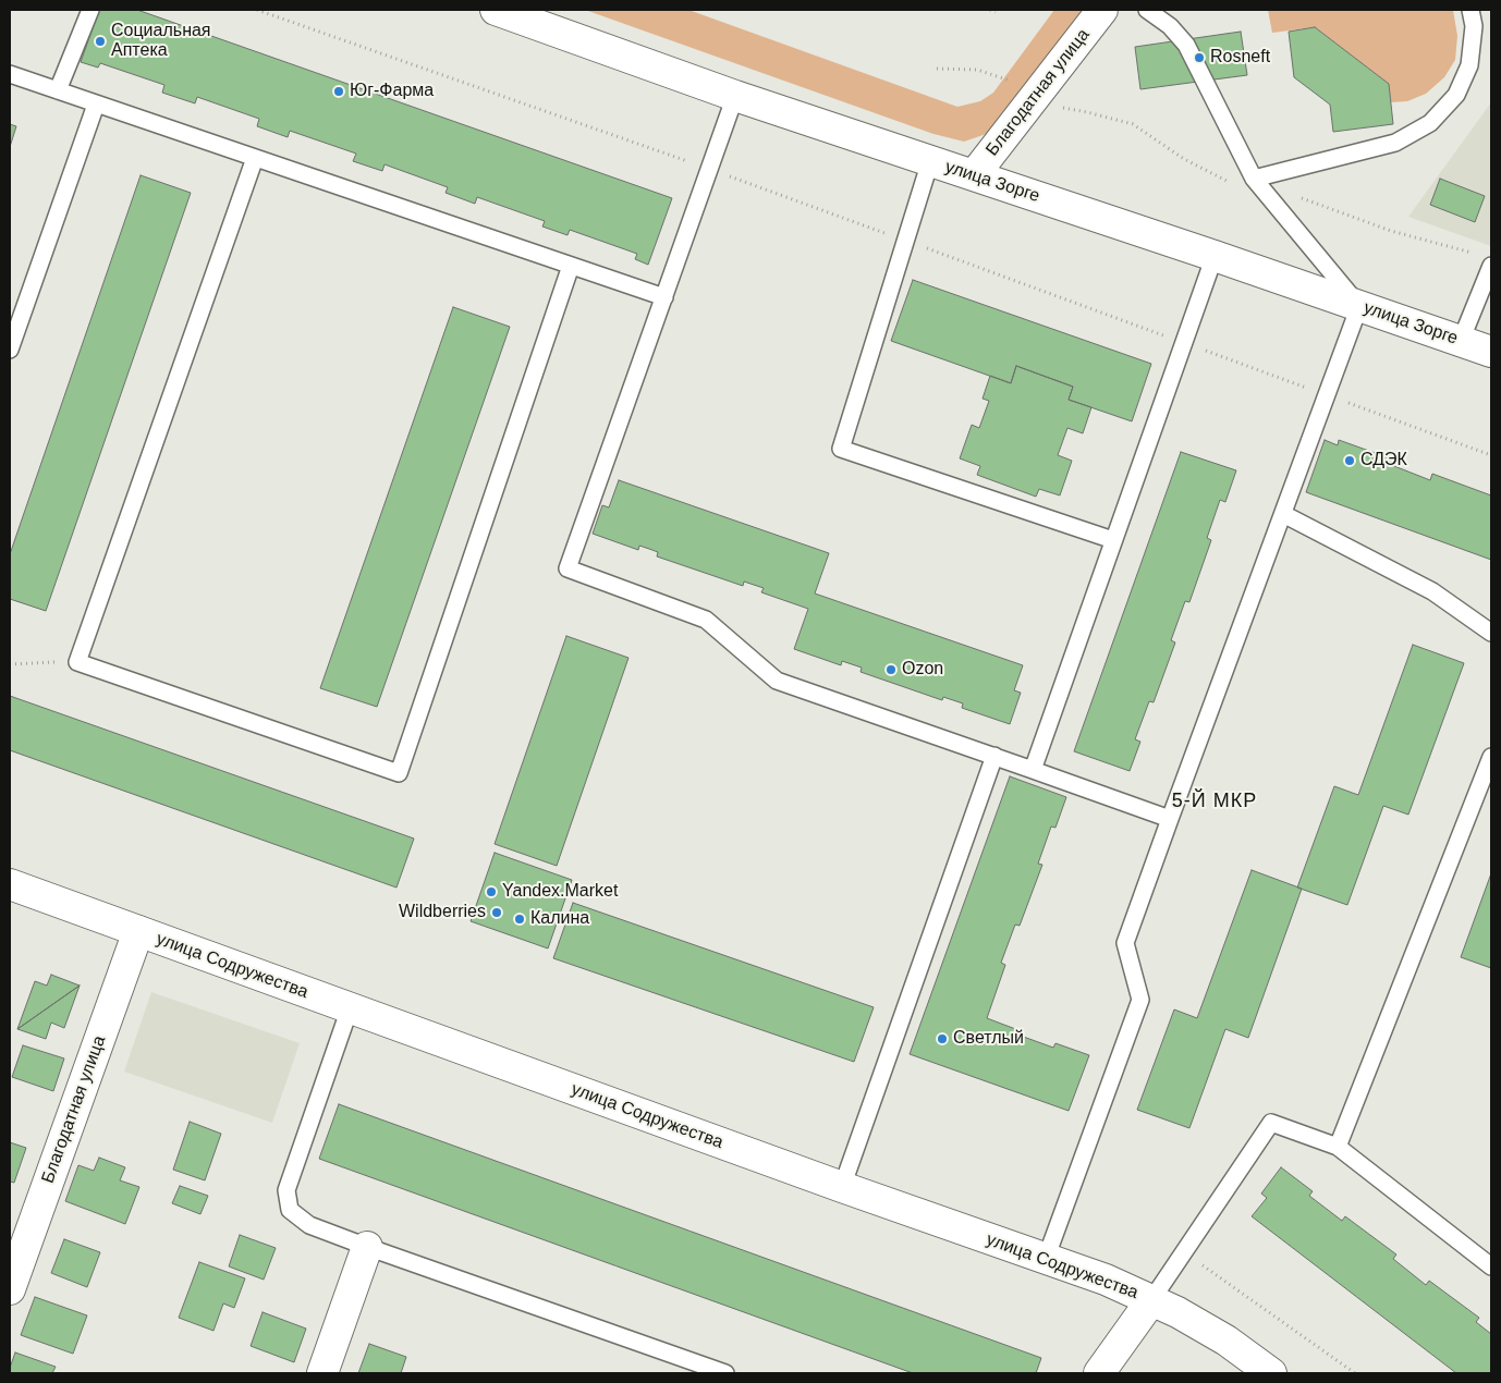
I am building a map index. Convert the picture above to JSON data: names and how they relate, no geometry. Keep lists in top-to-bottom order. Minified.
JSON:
{"streets":{"street":["Благодатная улица","улица Зорге","улица Содружества"]},"crossings":[["Благодатная улица","улица Зорге"],["Благодатная улица","улица Содружества"]],"districts":["5-Й МКР"],"places":["Социальная Аптека","Rosneft","Юг-Фарма","СДЭК","Ozon","Yandex.Market","Wildberries","Калина","Светлый"]}
